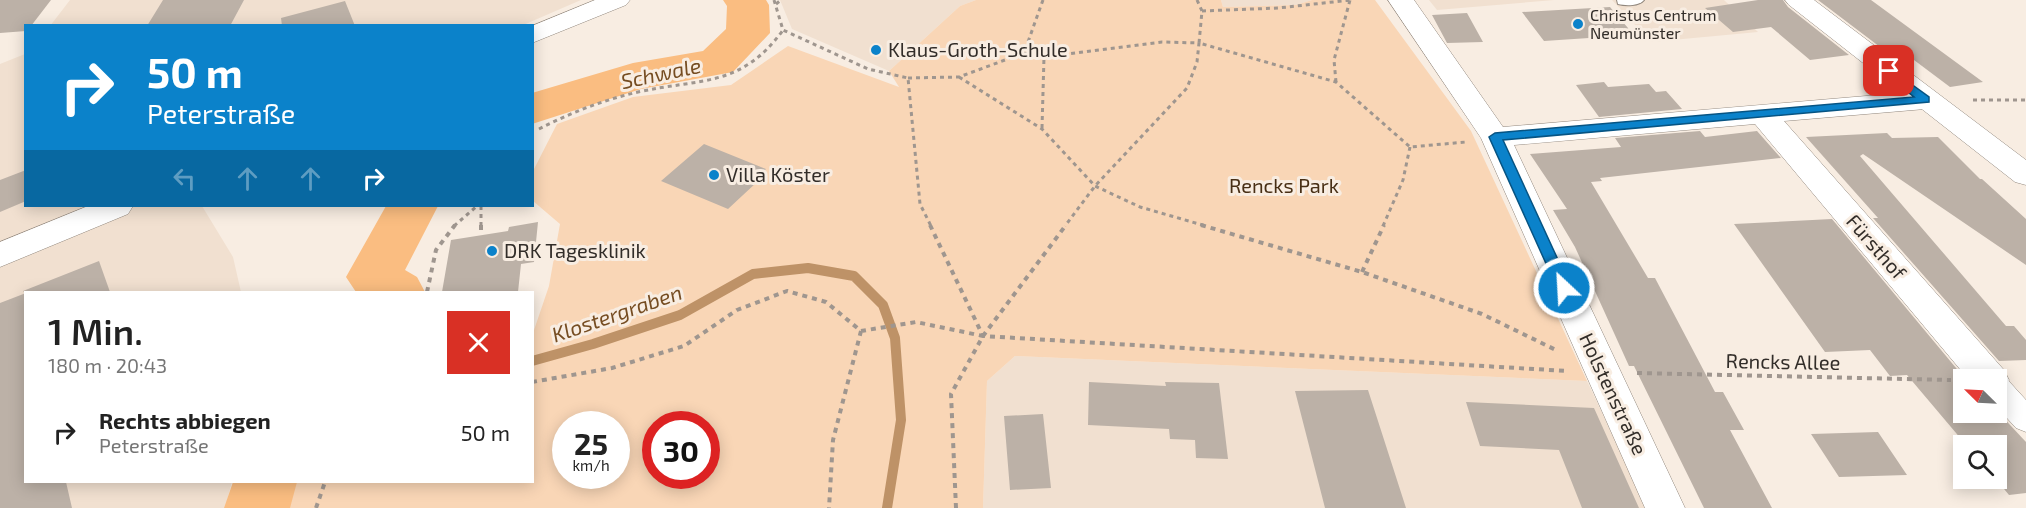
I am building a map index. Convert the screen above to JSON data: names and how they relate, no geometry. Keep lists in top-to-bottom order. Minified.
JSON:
{"streets":{"street":["Fürsthof","Holstenstraße"],"path":["Rencks Allee"]},"crossings":[["Rencks Allee","Holstenstraße"]],"water":["Schwale","Klostergraben"],"parks":["Rencks Park"],"places":["Christus Centrum Neumünster","Klaus-Groth-Schule","Villa Köster","DRK Tagesklinik"],"north":"top left","page":{"turn":["50 m","Peterstraße"],"heading":["1 Min.","180 m · 20:43"],"list":[{"name":"Rechts abbiegen","note":"Peterstraße","value":"50 m"}],"speed":"25 km/h","limit":"30"}}
